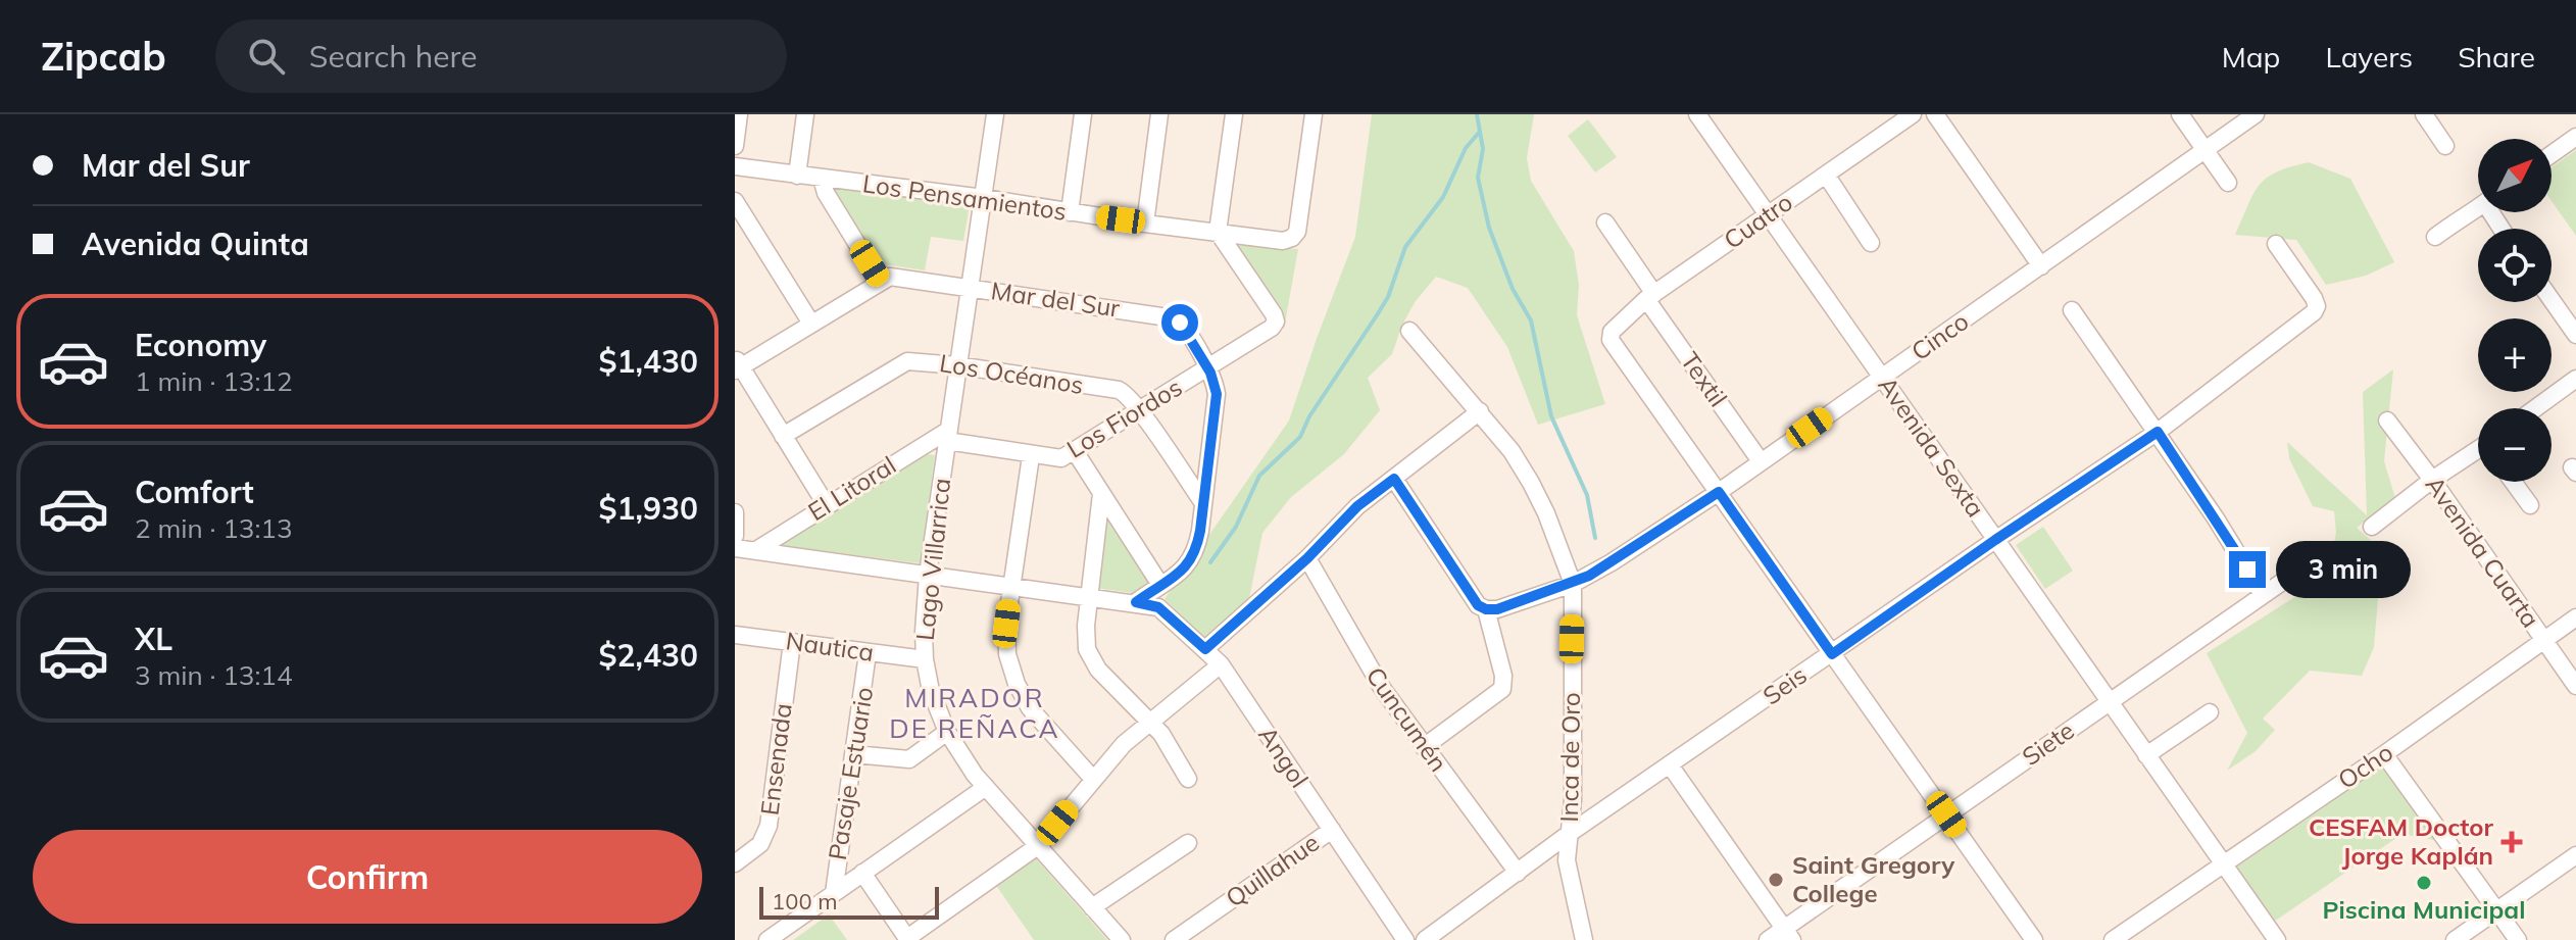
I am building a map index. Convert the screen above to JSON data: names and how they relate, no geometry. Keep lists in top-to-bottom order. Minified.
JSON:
{"streets":{"street":["Los Pensamientos","Cuatro","Mar del Sur","Cinco","Los Océanos","Textil","Los Fiordos","Avenida Sexta","El Litoral","Avenida Cuarta","Lago Villarrica","Nautica","Seis","Cuncumén","Siete","Angol","Inca de Oro","Ensenada","Ocho","Pasaje Estuario","Quillahue"]},"crossings":[["Los Pensamientos","Los Fiordos"],["Los Pensamientos","Lago Villarrica"],["Cuatro","Cinco"],["Cuatro","Textil"],["Cuatro","Avenida Sexta"],["Mar del Sur","Los Océanos"],["Mar del Sur","Los Fiordos"],["Mar del Sur","Lago Villarrica"],["Mar del Sur","Angol"],["Cinco","Textil"],["Cinco","Avenida Sexta"],["Cinco","Inca de Oro"],["Los Océanos","Los Fiordos"],["Los Océanos","Lago Villarrica"],["Los Fiordos","El Litoral"],["Los Fiordos","Lago Villarrica"],["Avenida Sexta","Seis"],["Avenida Sexta","Siete"],["Avenida Sexta","Ocho"],["El Litoral","Lago Villarrica"],["El Litoral","Angol"],["Avenida Cuarta","Ocho"],["Lago Villarrica","Nautica"],["Lago Villarrica","Angol"],["Nautica","Ensenada"],["Nautica","Pasaje Estuario"],["Seis","Cuncumén"],["Seis","Inca de Oro"],["Angol","Quillahue"]],"districts":["MIRADOR DE REÑACA"],"places":{"health":["CESFAM Doctor Jorge Kaplán"],"other":["Saint Gregory College","Piscina Municipal"]},"scale_bar":"100 m","north":"top right","page":{"header":"Zipcab","search":"Search here","nav":["Map","Layers","Share"],"banner":["Mar del Sur","Avenida Quinta"],"map_buttons":["+","−"],"list":[{"name":"Economy","note":"1 min · 13:12","value":"$1,430"},{"name":"Comfort","note":"2 min · 13:13","value":"$1,930"},{"name":"XL","note":"3 min · 13:14","value":"$2,430"}],"bubble":"3 min","buttons":"Confirm","scale":"100 m"}}
